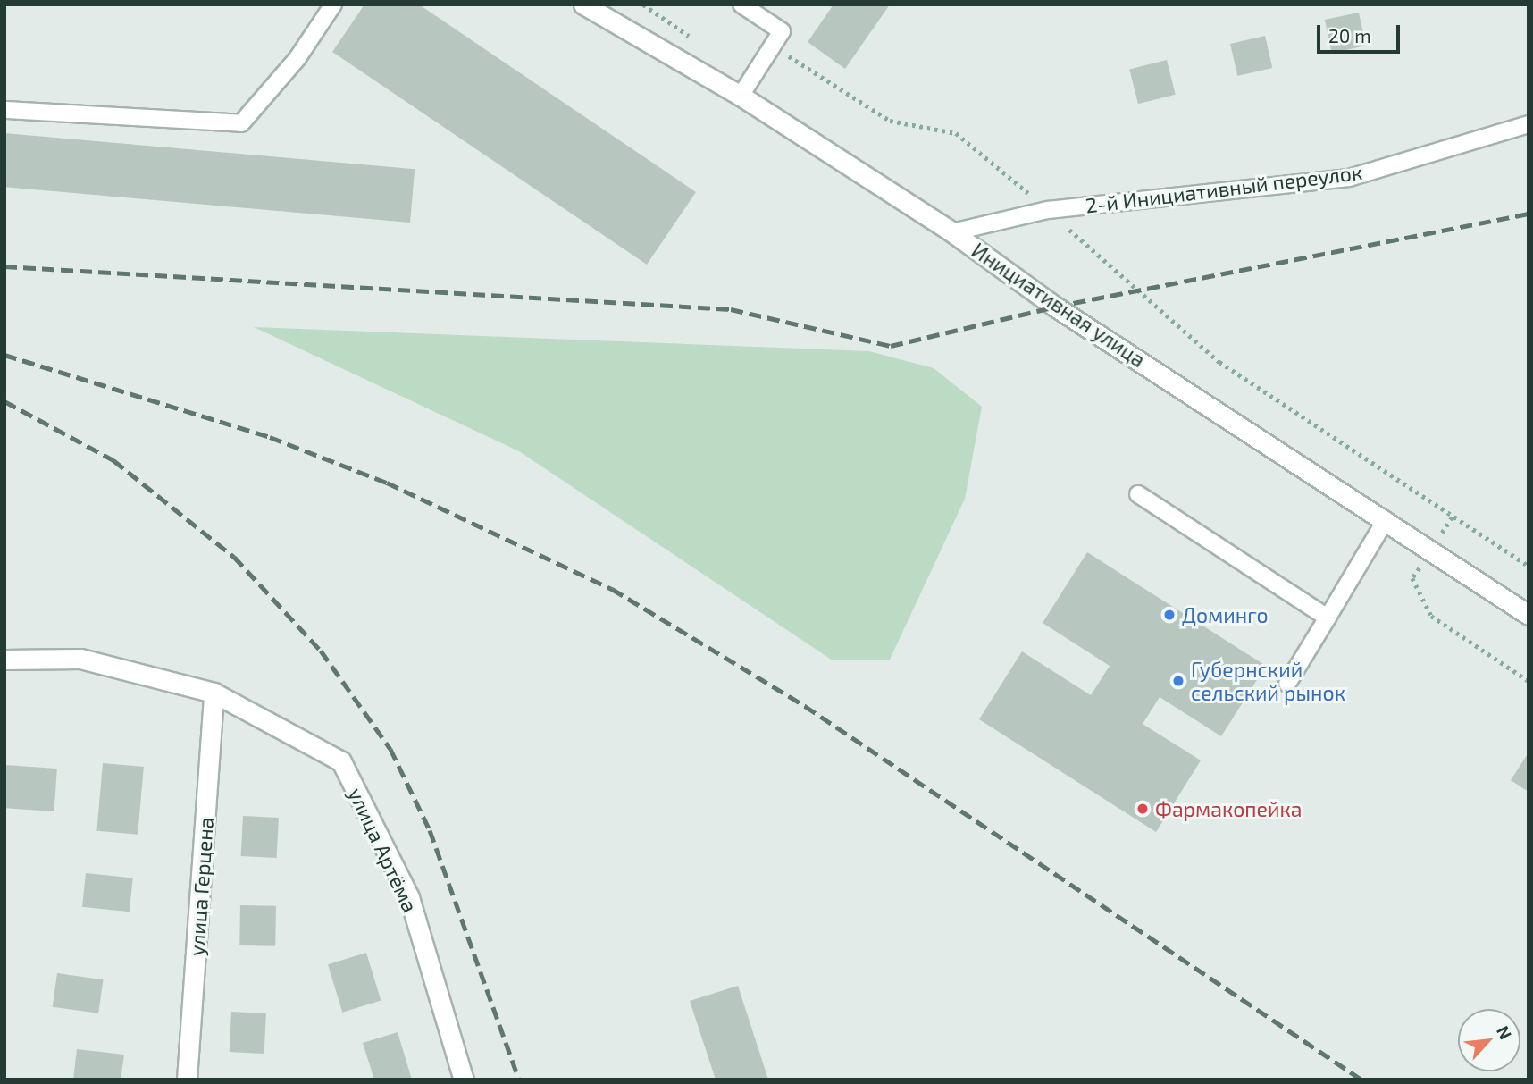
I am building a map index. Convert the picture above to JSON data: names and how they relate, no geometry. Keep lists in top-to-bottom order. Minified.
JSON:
{"streets":{"main road":["Инициативная улица","улица Артёма","улица Герцена"],"lane":["2-й Инициативный переулок"]},"crossings":[["2-й Инициативный переулок","Инициативная улица"],["улица Артёма","улица Герцена"]],"places":["Доминго","Губернский сельский рынок","Фармакопейка"],"scale_bar":"20 m","north":"top right"}
